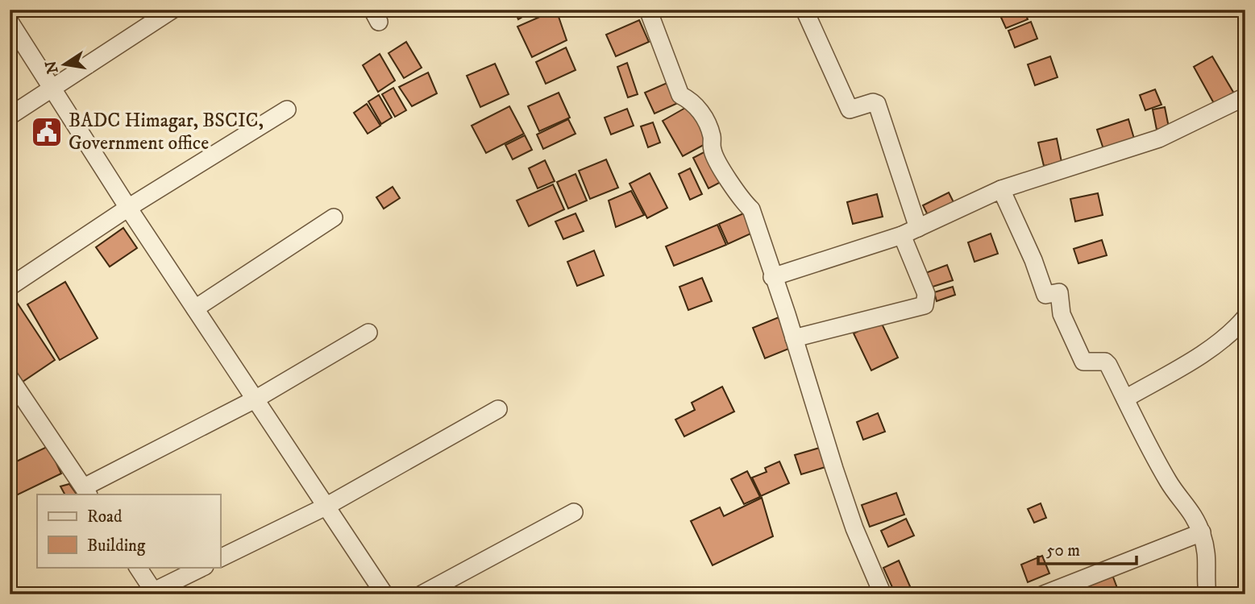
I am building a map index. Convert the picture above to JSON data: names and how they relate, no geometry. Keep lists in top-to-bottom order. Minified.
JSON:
{"places":{"public building":["BADC Himagar, BSCIC, Government office"]},"legend":["Road","Building"],"scale_bar":"50 m","north":"left"}
